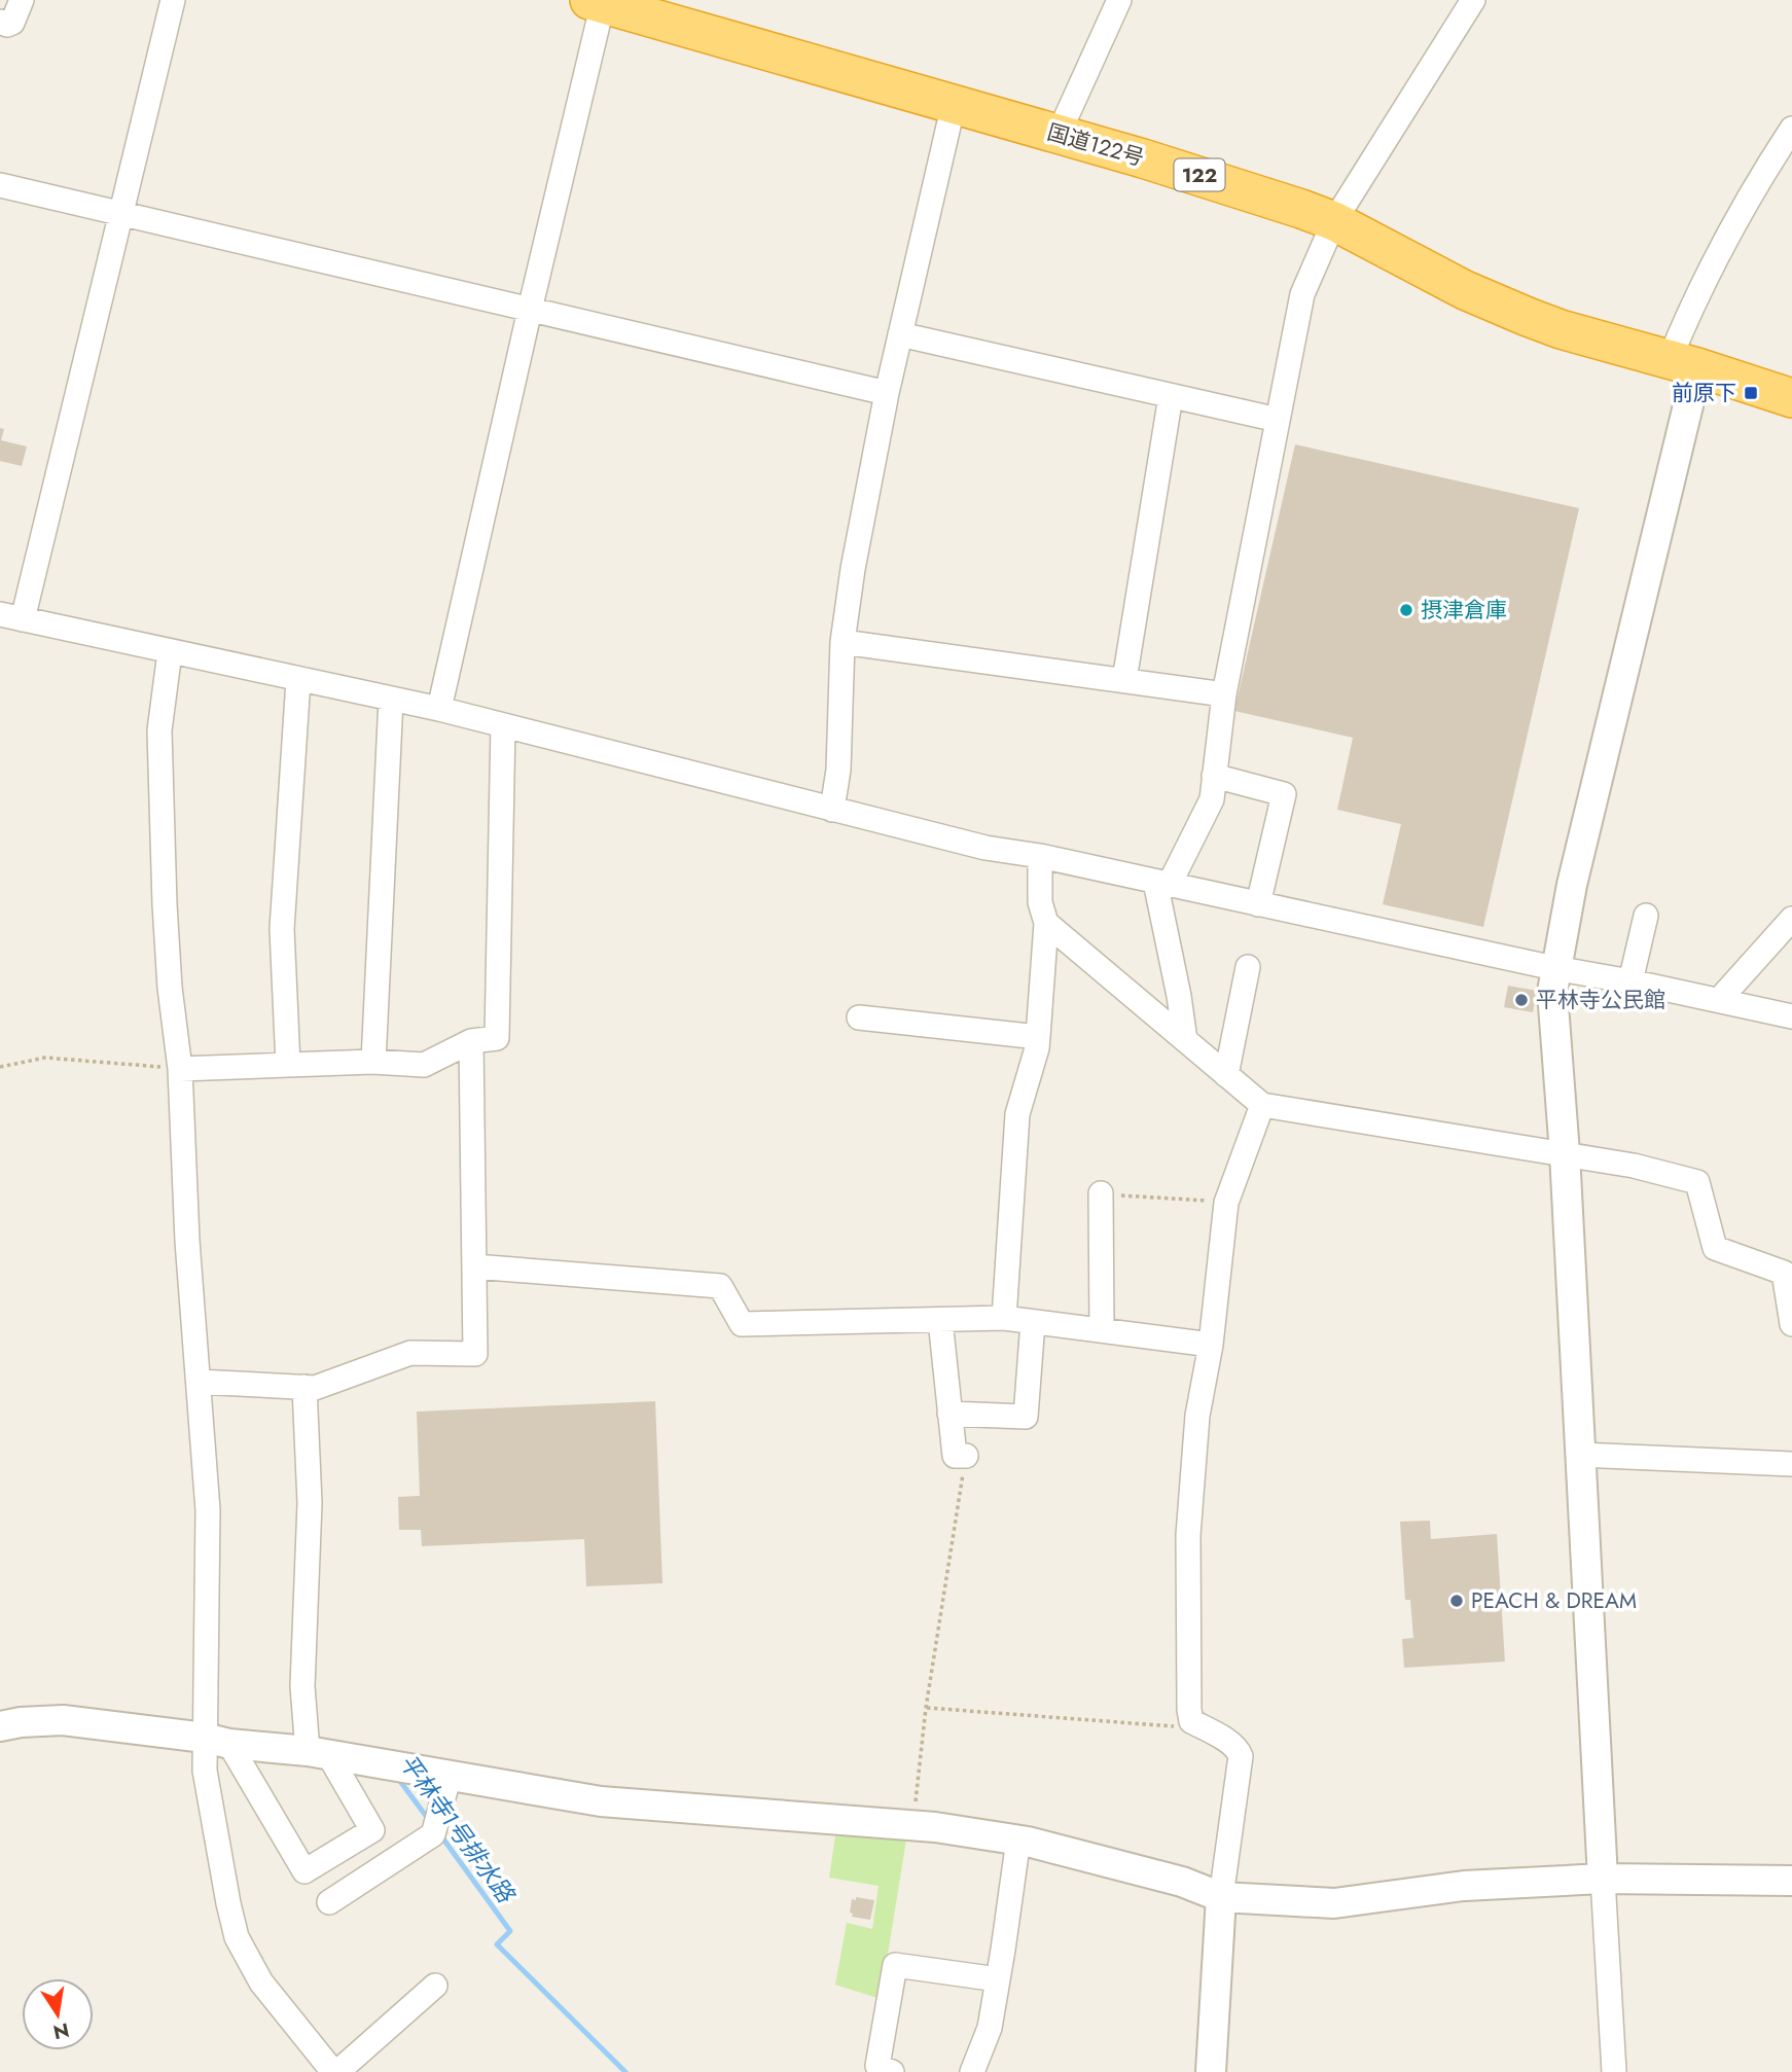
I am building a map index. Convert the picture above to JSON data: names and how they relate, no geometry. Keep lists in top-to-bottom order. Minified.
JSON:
{"streets":{"highway":["国道122号","122"]},"water":["平林寺1号排水路"],"places":{"transit":["前原下"],"other":["摂津倉庫","平林寺公民館","PEACH & DREAM"]},"north":"bottom"}
